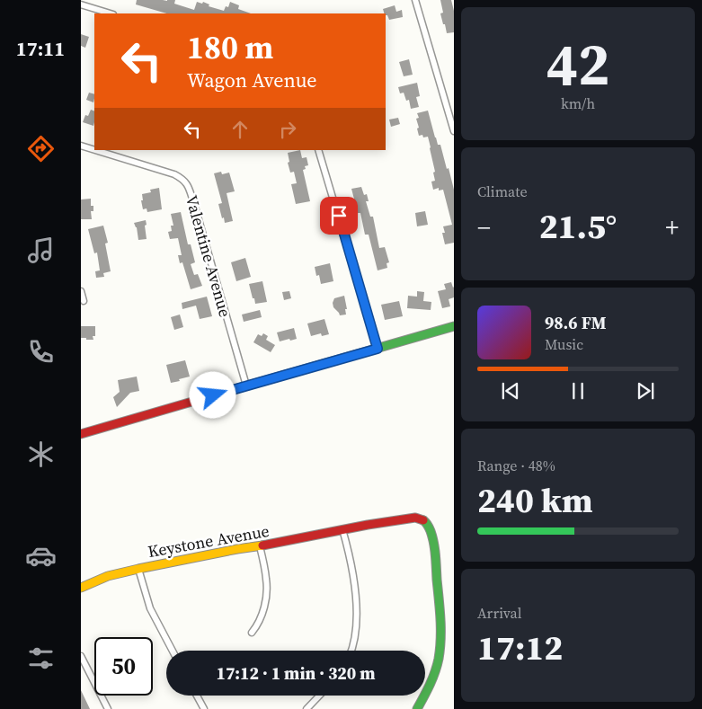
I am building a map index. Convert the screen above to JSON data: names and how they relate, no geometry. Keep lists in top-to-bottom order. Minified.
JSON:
{"streets":{"street":["Valentine Avenue","Keystone Avenue"]},"page":{"tabs":"17:11","tile":[["42","km/h"],"Climate",["Range · 48%","240 km"],["Arrival","17:12"]],"turn":["180 m","Wagon Avenue"],"heat":["−","21.5°","+"],"song":["98.6 FM","Music"],"limit":"50","trip":"17:12 · 1 min · 320 m"}}
